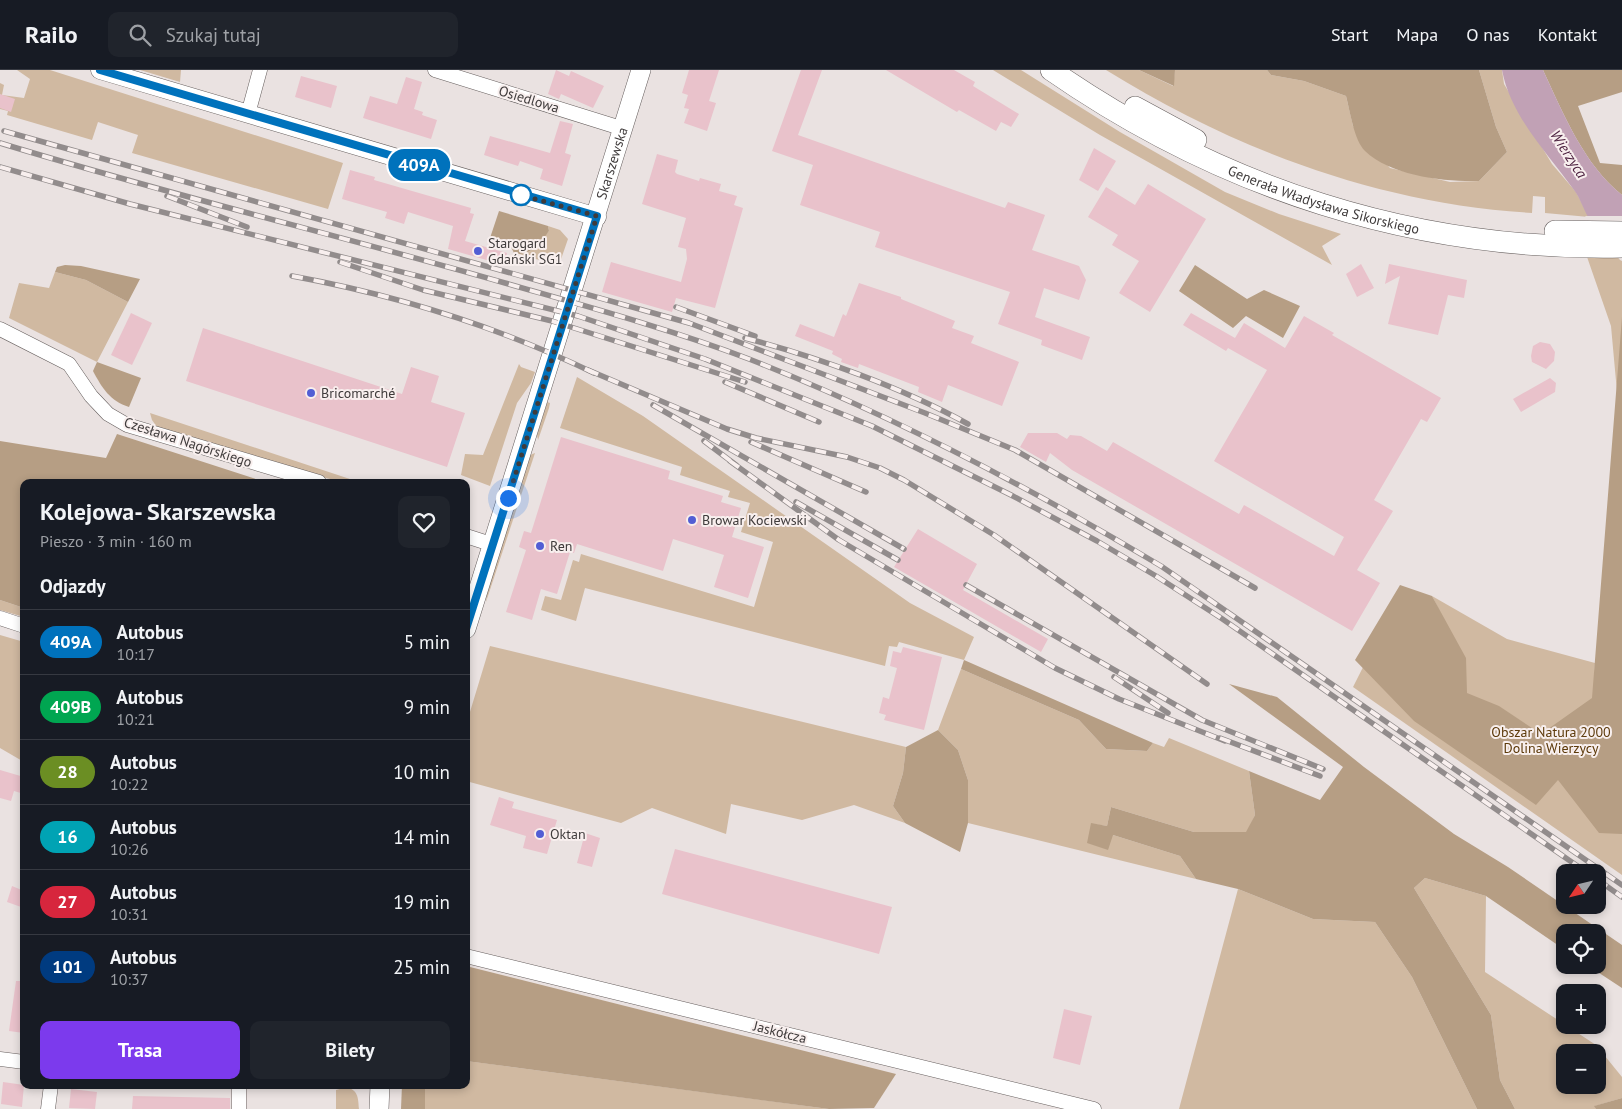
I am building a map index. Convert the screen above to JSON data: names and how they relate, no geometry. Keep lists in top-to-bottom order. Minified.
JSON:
{"streets":{"main road":["Skarszewska","Generała Władysława Sikorskiego"],"street":["Osiedlowa","Czesława Nagórskiego","Jaskółcza"]},"crossings":[["Osiedlowa","Skarszewska"]],"water":["Wierzyca"],"parks":["Obszar Natura 2000 Dolina Wierzycy"],"places":["Starogard Gdański SG1","Bricomarché","Browar Kociewski","Ren","Oktan"],"lines":["bus line 409A"],"north":"bottom left","page":{"header":"Railo","search":"Szukaj tutaj","nav":["Start","Mapa","O nas","Kontakt"],"on_map":"409A","heading":[["Kolejowa- Skarszewska","Pieszo · 3 min · 160 m"],"Odjazdy"],"list":[{"mark":"409A","name":"Autobus","note":"10:17","value":"5 min"},{"mark":"409B","name":"Autobus","note":"10:21","value":"9 min"},{"mark":"28","name":"Autobus","note":"10:22","value":"10 min"},{"mark":"16","name":"Autobus","note":"10:26","value":"14 min"},{"mark":"27","name":"Autobus","note":"10:31","value":"19 min"},{"mark":"101","name":"Autobus","note":"10:37","value":"25 min"}],"map_buttons":["+","−"],"buttons":["Trasa","Bilety"]}}
